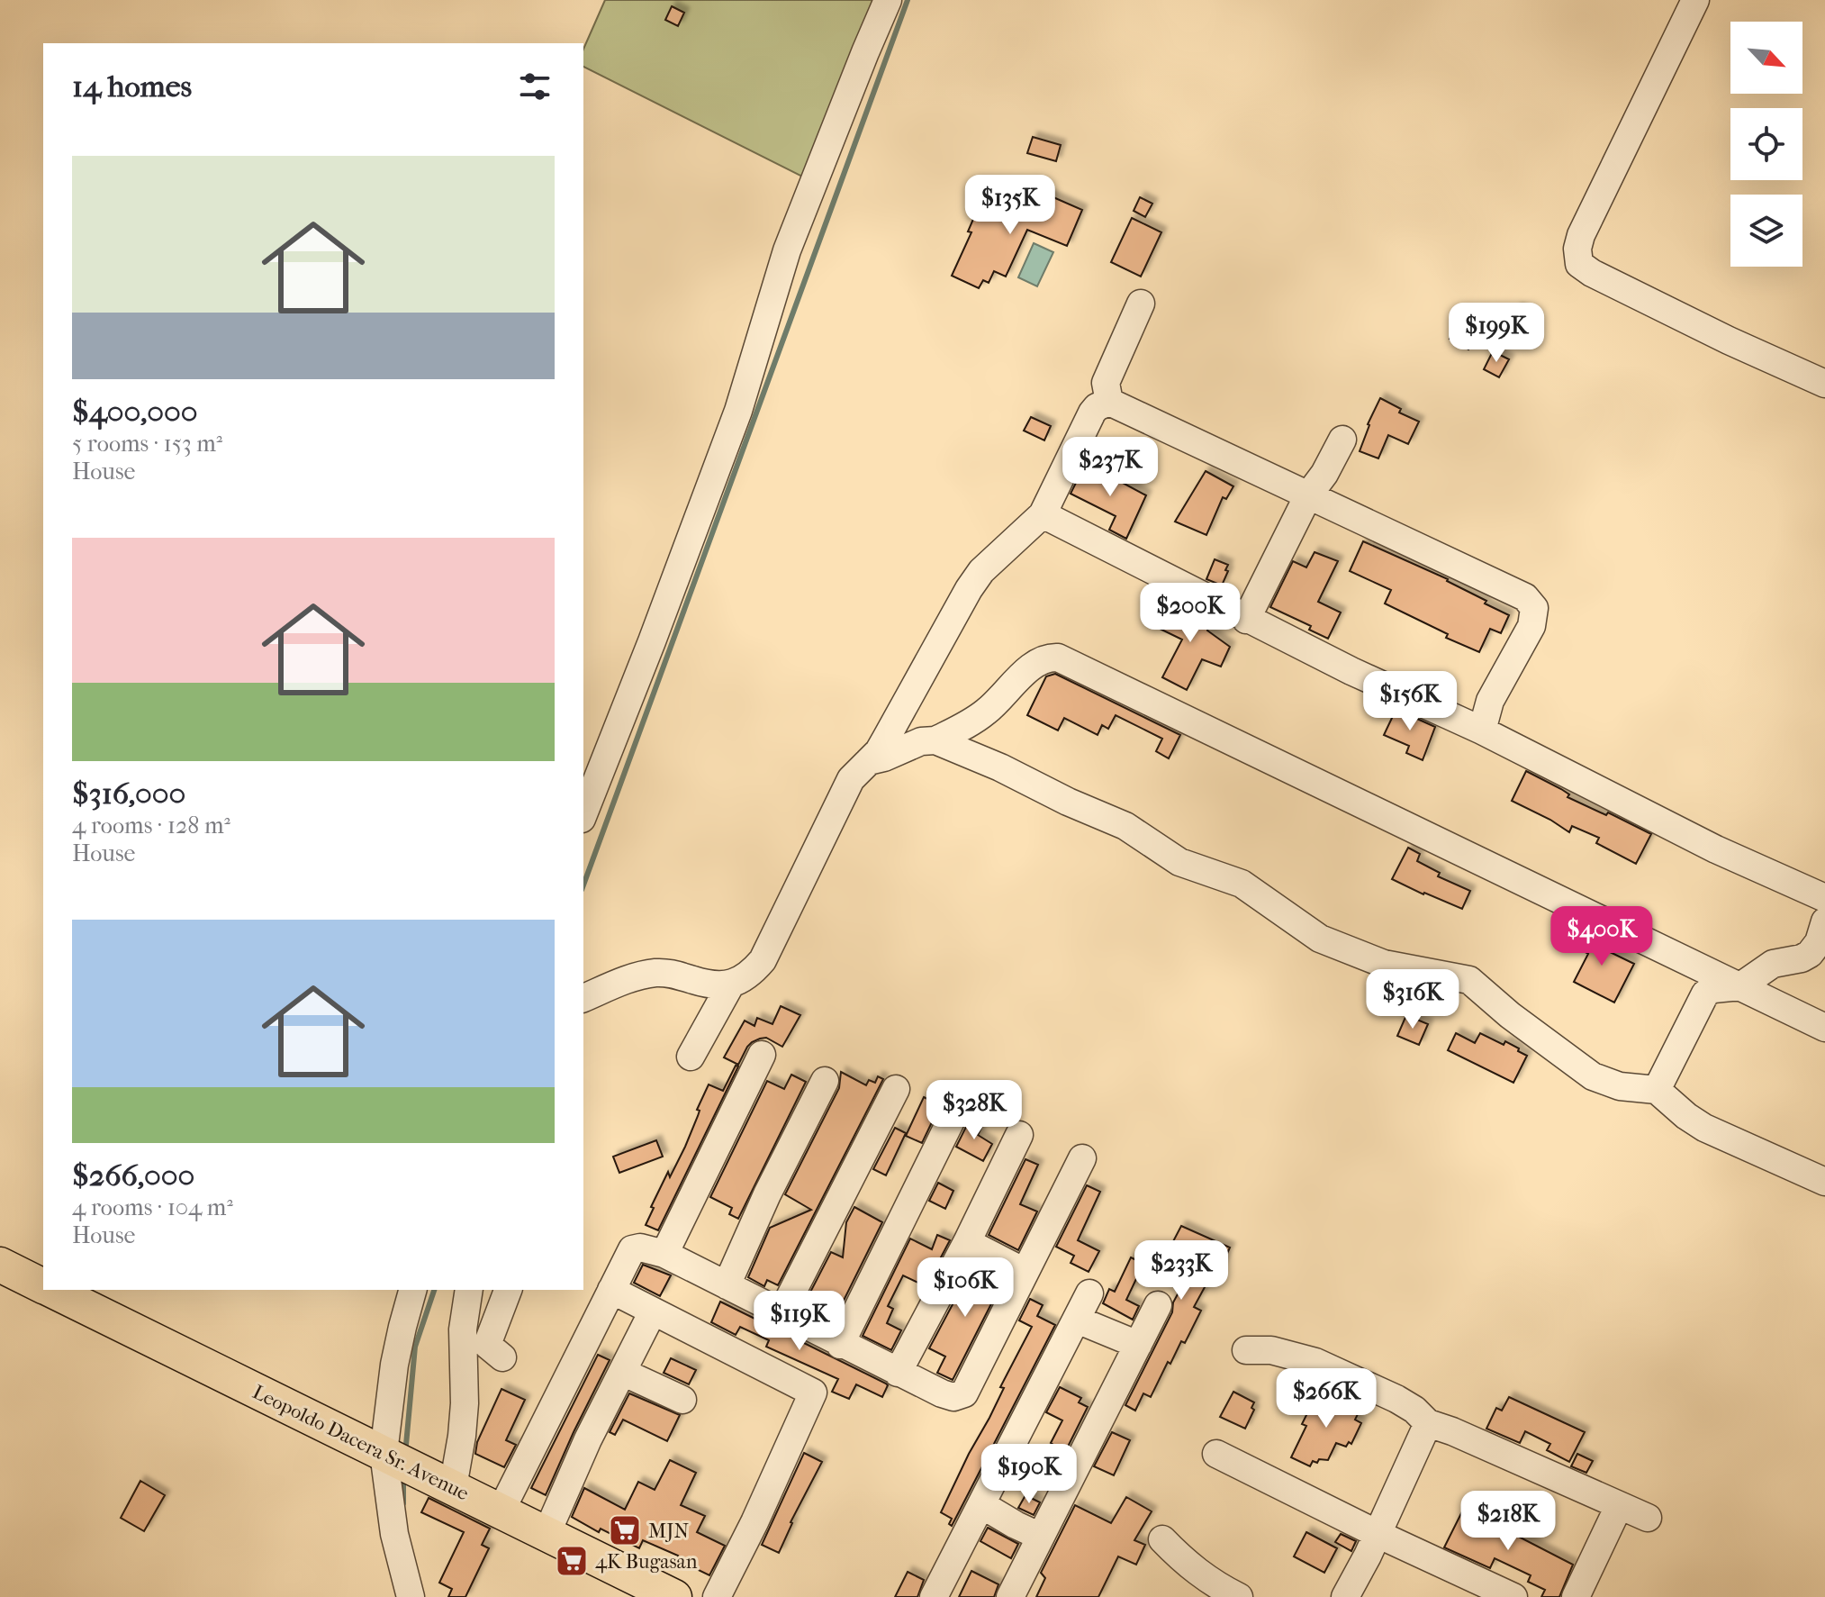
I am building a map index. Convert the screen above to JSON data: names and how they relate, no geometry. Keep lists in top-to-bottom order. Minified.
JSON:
{"streets":{"main road":["Leopoldo Dacera Sr. Avenue"]},"places":{"supermarket":["MJN","4K Bugasan"]},"north":"bottom right","page":{"heading":"14 homes","list":[{"name":"$400,000","note":"5 rooms · 153 m² · House"},{"name":"$316,000","note":"4 rooms · 128 m² · House"},{"name":"$266,000","note":"4 rooms · 104 m² · House"}],"price":["$135K","$199K","$237K","$200K","$156K","$400K","$316K","$328K","$233K","$106K","$119K","$266K","$190K","$218K"]}}
